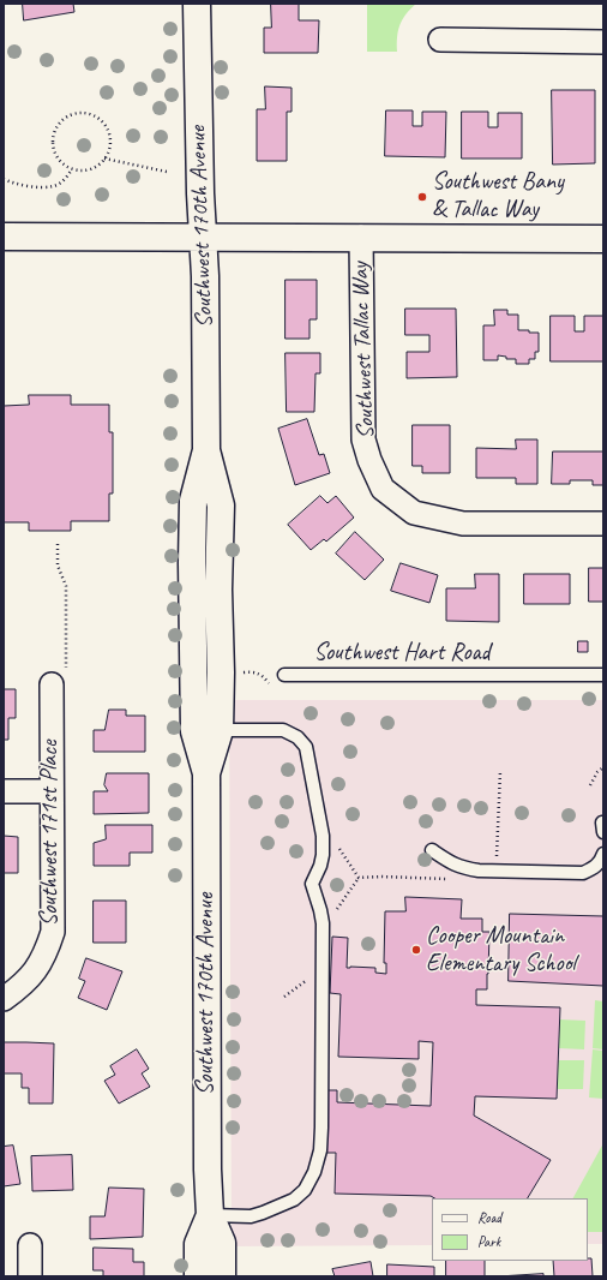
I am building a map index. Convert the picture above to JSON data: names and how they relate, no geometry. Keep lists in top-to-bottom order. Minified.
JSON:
{"streets":{"main road":["Southwest 170th Avenue"],"street":["Southwest Tallac Way","Southwest 171st Place"],"lane":["Southwest Hart Road"]},"crossings":[["Southwest 170th Avenue","Southwest Hart Road"]],"places":["Southwest Bany & Tallac Way","Cooper Mountain Elementary School"],"legend":["Road","Park"]}
